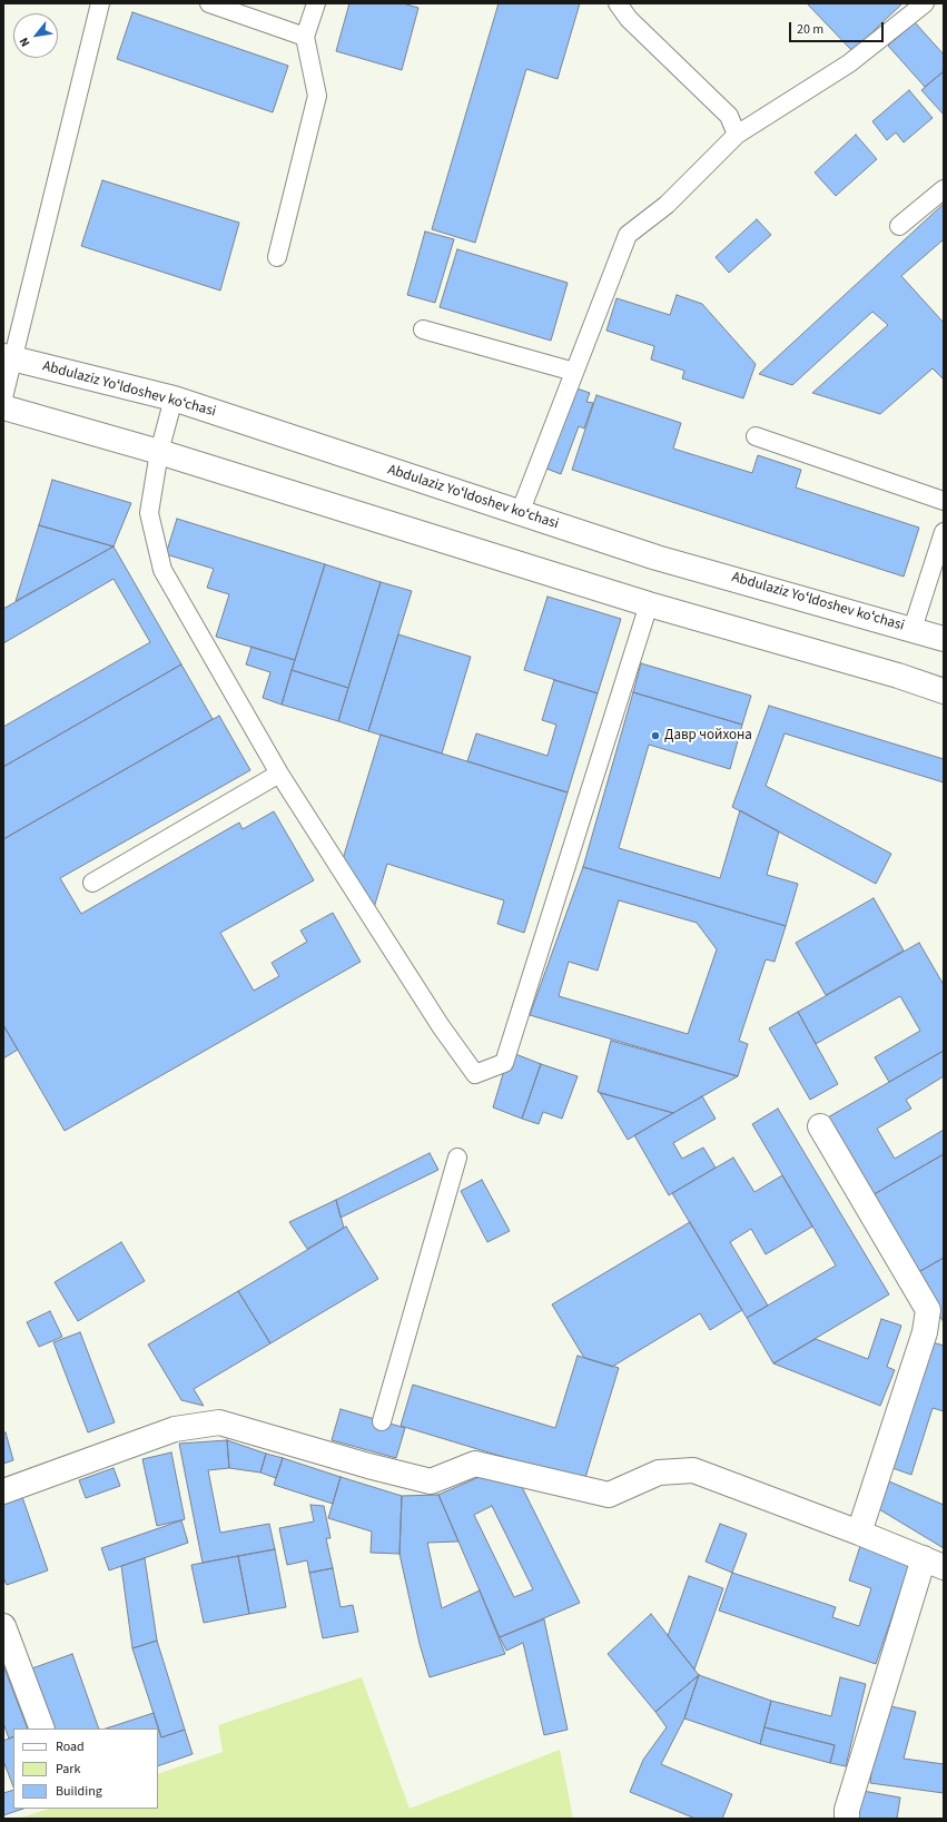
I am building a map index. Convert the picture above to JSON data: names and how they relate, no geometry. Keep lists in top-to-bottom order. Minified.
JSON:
{"streets":{"main road":["Abdulaziz Yoʻldoshev koʻchasi"]},"places":["Давр чойхона"],"legend":["Road","Park","Building"],"scale_bar":"20 m","north":"bottom left"}
